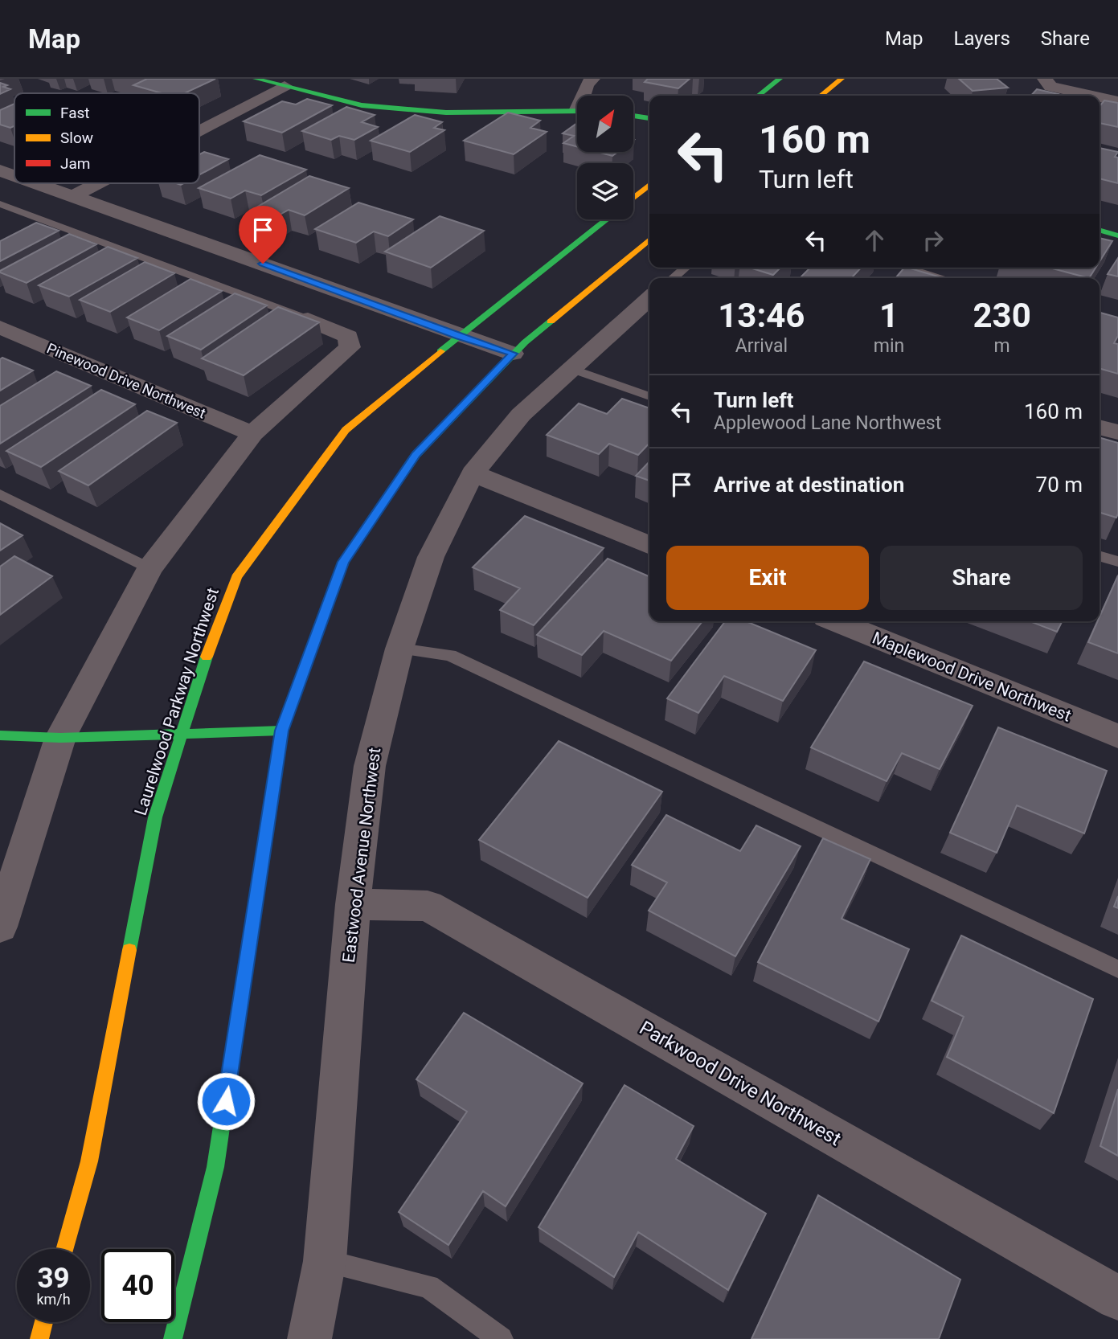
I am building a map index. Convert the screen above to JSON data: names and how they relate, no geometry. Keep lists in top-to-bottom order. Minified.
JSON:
{"streets":{"street":["Pinewood Drive Northwest","Maplewood Drive Northwest","Laurelwood Parkway Northwest","Eastwood Avenue Northwest","Parkwood Drive Northwest"]},"crossings":[["Eastwood Avenue Northwest","Parkwood Drive Northwest"]],"legend":["Fast","Slow","Jam"],"north":"top right","page":{"header":"Map","nav":["Map","Layers","Share"],"turn":["160 m","Turn left"],"eta":["13:46","Arrival","1","min","230","m"],"list":[{"name":"Turn left","note":"Applewood Lane Northwest","value":"160 m"},{"name":"Arrive at destination","value":"70 m"}],"buttons":["Exit","Share"],"speed":"39 km/h","limit":"40"}}
